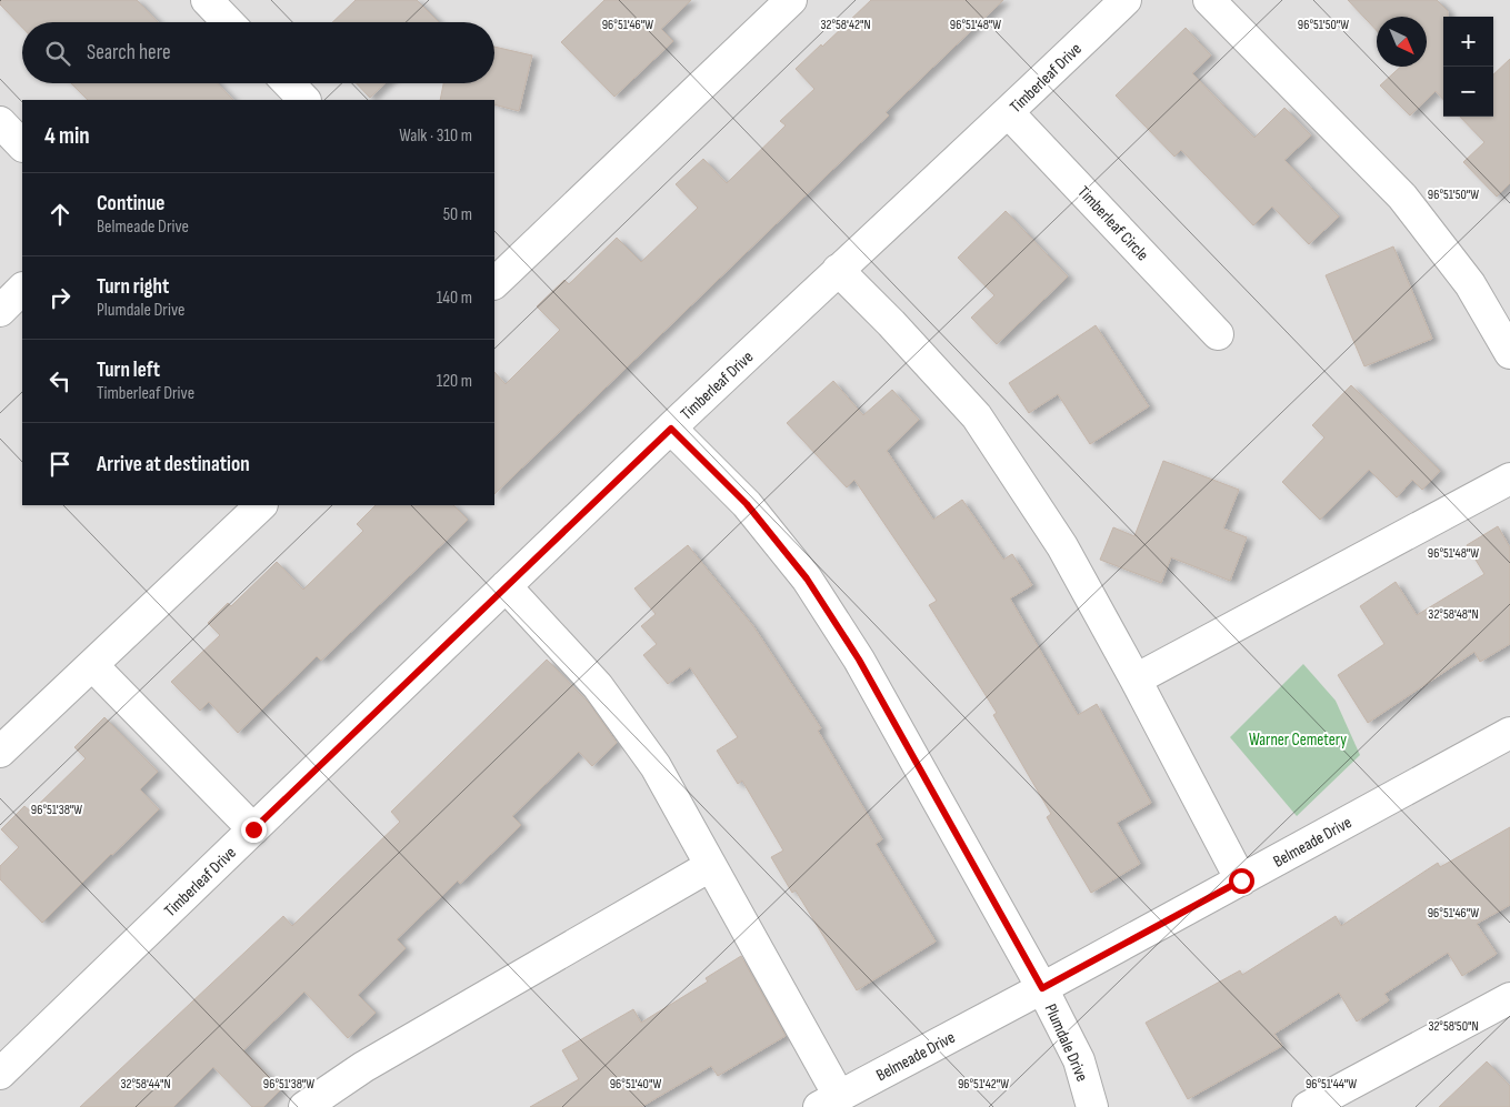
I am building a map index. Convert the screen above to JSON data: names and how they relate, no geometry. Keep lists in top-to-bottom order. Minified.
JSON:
{"streets":{"street":["Timberleaf Drive","Timberleaf Circle","Belmeade Drive","Plumdale Drive"]},"crossings":[["Timberleaf Drive","Timberleaf Circle"],["Timberleaf Drive","Plumdale Drive"],["Belmeade Drive","Plumdale Drive"]],"parks":["Warner Cemetery"],"north":"bottom right","page":{"map_buttons":["+","−"],"search":"Search here","heading":["4 min","Walk · 310 m"],"list":[["Continue","Belmeade Drive","50 m"],["Turn right","Plumdale Drive","140 m"],["Turn left","Timberleaf Drive","120 m"],"Arrive at destination"]},"coordinates":["32°58'42\"N","96°51'46\"W","96°51'48\"W","96°51'50\"W","32°58'48\"N","96°51'38\"W","32°58'50\"N","96°51'40\"W","96°51'42\"W","96°51'44\"W","32°58'44\"N"]}
